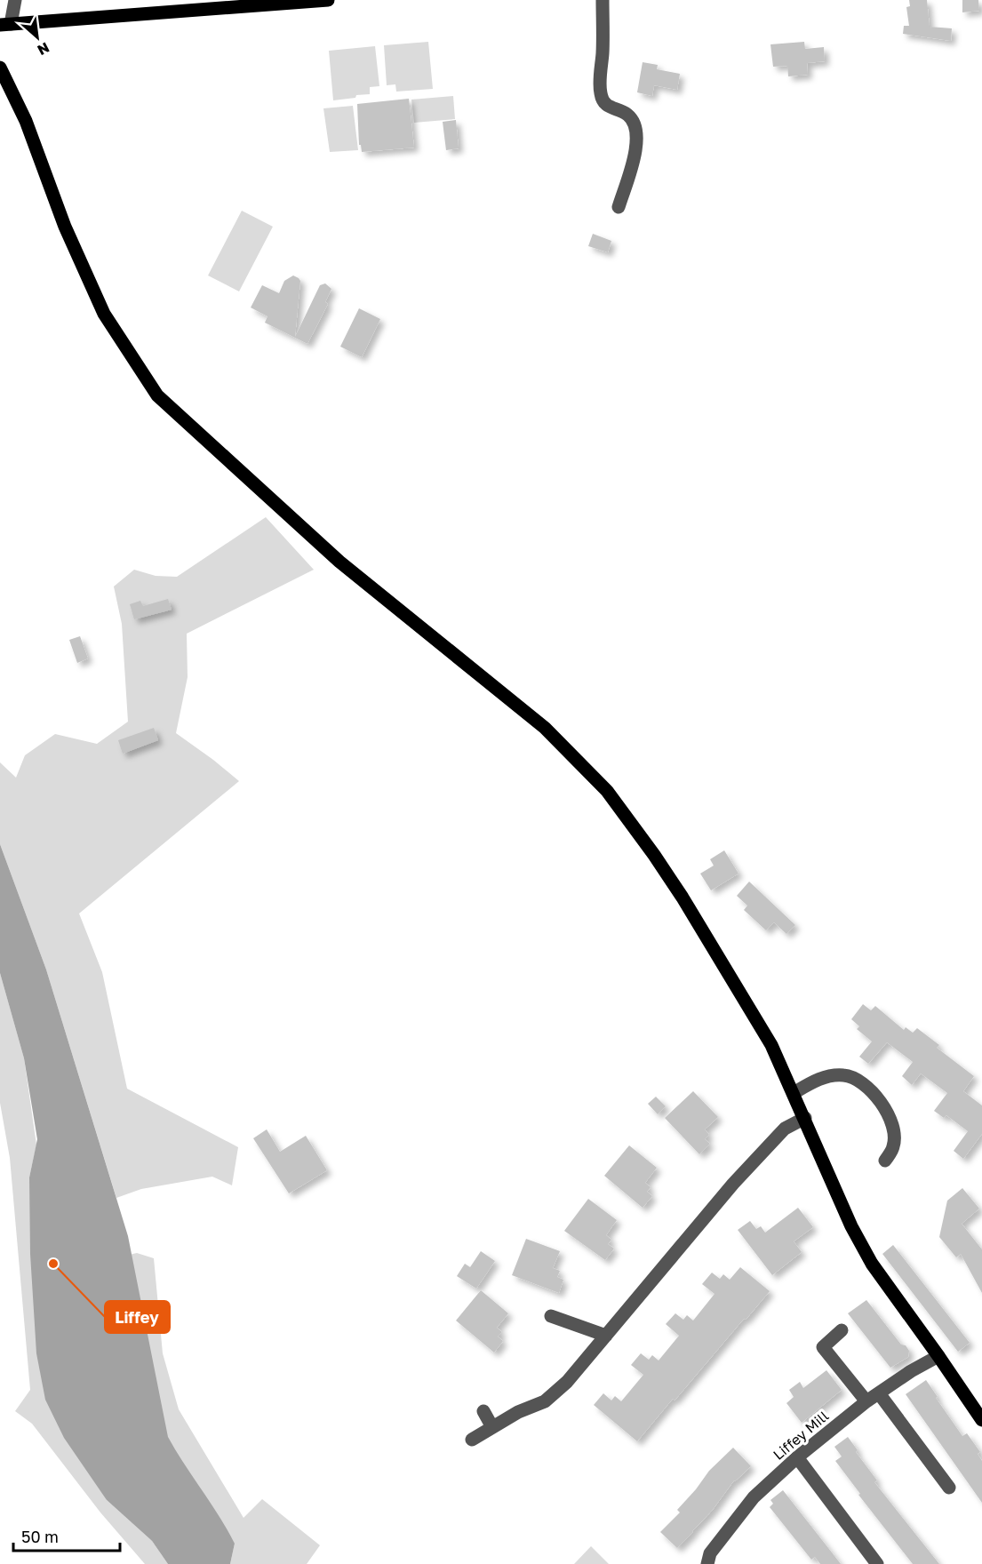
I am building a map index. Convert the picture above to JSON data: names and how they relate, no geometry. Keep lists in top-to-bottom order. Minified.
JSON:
{"streets":{"street":["Liffey Mill"]},"places":["Liffey"],"scale_bar":"50 m","north":"bottom right"}
